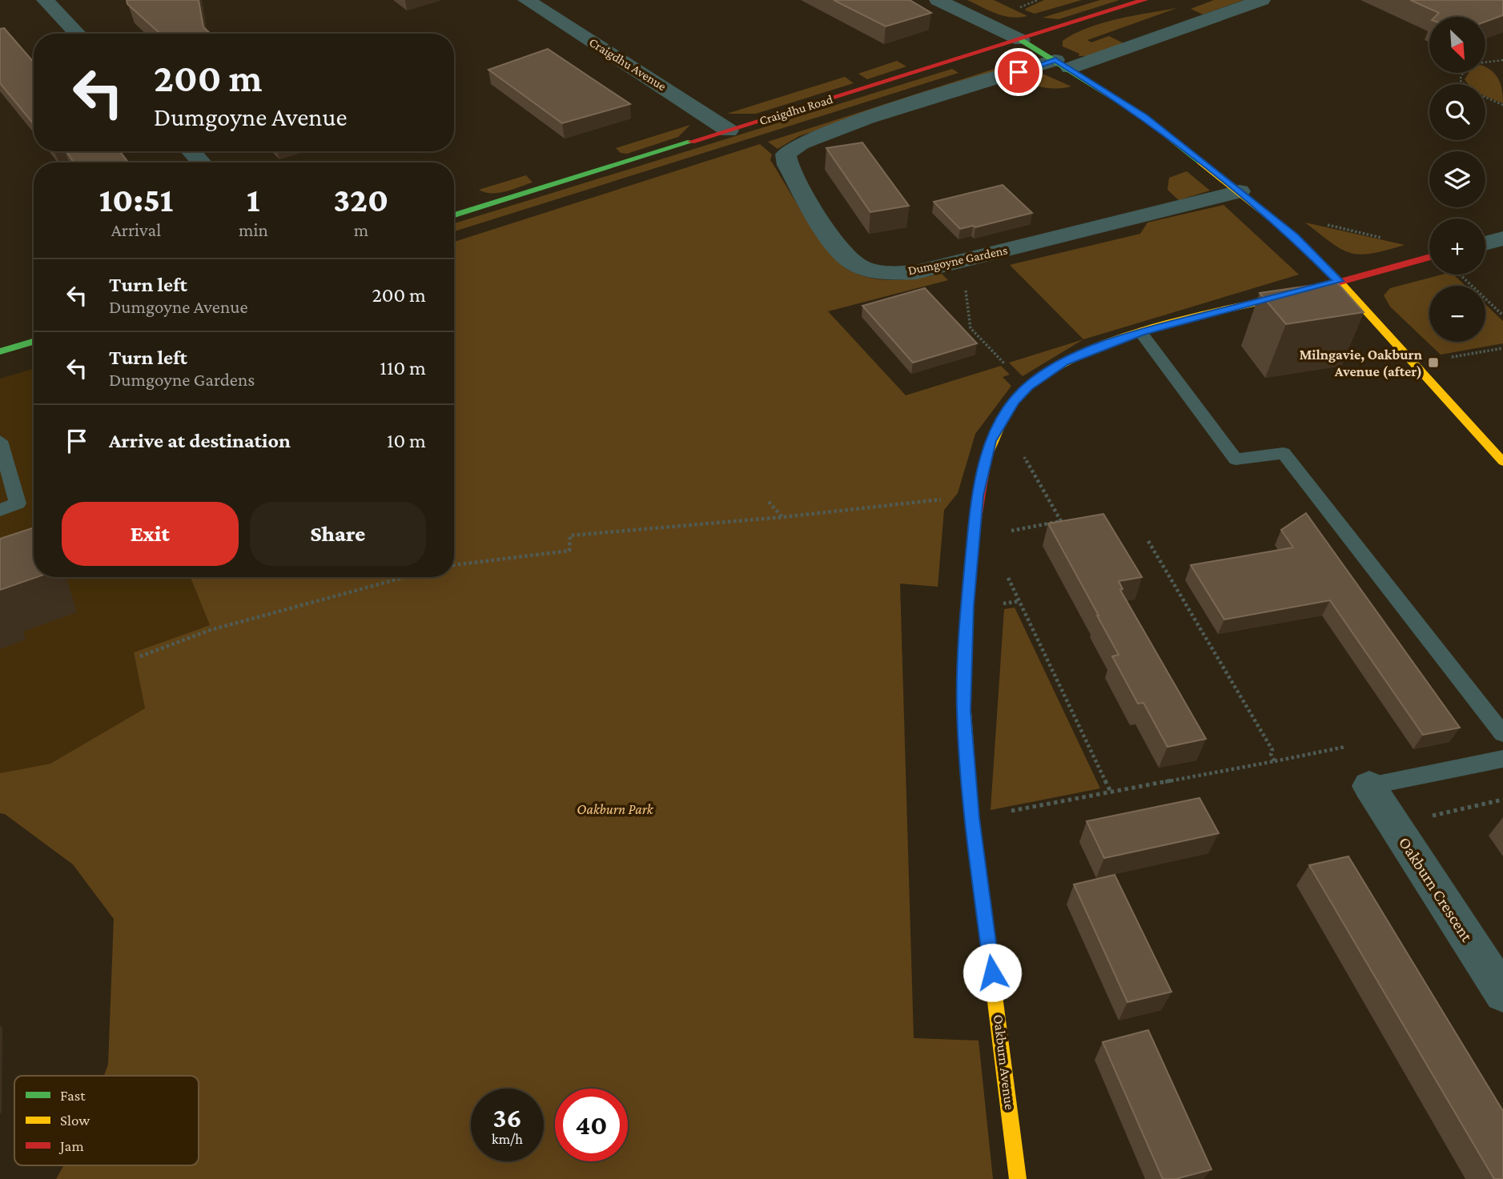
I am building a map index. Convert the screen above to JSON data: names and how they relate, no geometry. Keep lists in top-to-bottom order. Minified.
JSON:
{"streets":{"street":["Craigdhu Avenue","Craigdhu Road","Dumgoyne Gardens","Oakburn Crescent","Oakburn Avenue"]},"crossings":[["Craigdhu Avenue","Craigdhu Road"]],"parks":["Oakburn Park"],"places":{"transit":["Milngavie, Oakburn Avenue (after)"]},"legend":["Fast","Slow","Jam"],"north":"bottom right","page":{"map_buttons":["+","−"],"turn":["200 m","Dumgoyne Avenue"],"eta":["10:51","Arrival","1","min","320","m"],"list":[{"name":"Turn left","note":"Dumgoyne Avenue","value":"200 m"},{"name":"Turn left","note":"Dumgoyne Gardens","value":"110 m"},{"name":"Arrive at destination","value":"10 m"}],"buttons":["Exit","Share"],"speed":"36 km/h","limit":"40"}}
